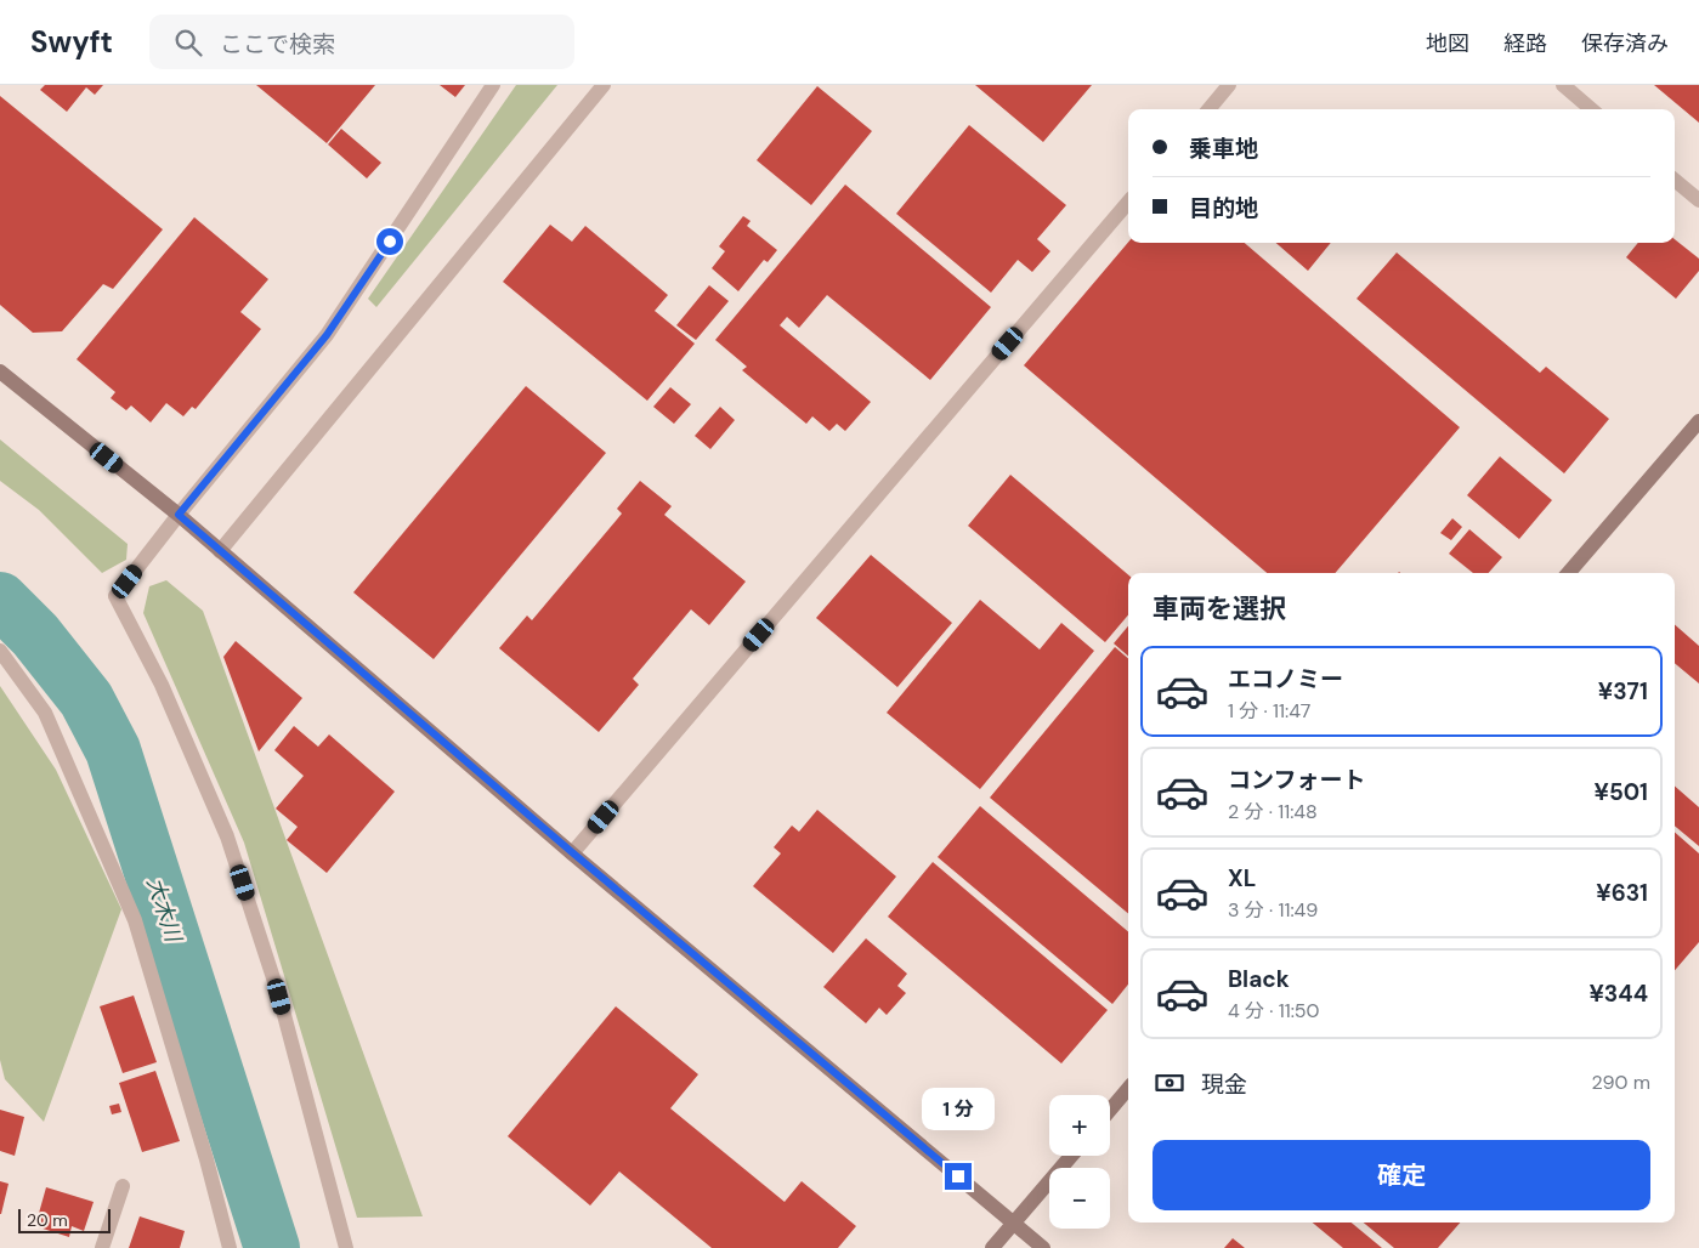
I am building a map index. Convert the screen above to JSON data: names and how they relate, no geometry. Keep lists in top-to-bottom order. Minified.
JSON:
{"water":["大木川"],"scale_bar":"20 m","page":{"header":"Swyft","search":"ここで検索","nav":["地図","経路","保存済み"],"banner":["乗車地","目的地"],"heading":"車両を選択","list":[{"name":"エコノミー","note":"1 分 · 11:47","value":"¥371"},{"name":"コンフォート","note":"2 分 · 11:48","value":"¥501"},{"name":"XL","note":"3 分 · 11:49","value":"¥631"},{"name":"Black","note":"4 分 · 11:50","value":"¥344"}],"pay":["現金","290 m"],"bubble":"1 分","map_buttons":["+","−"],"buttons":"確定","scale":"20 m"}}
